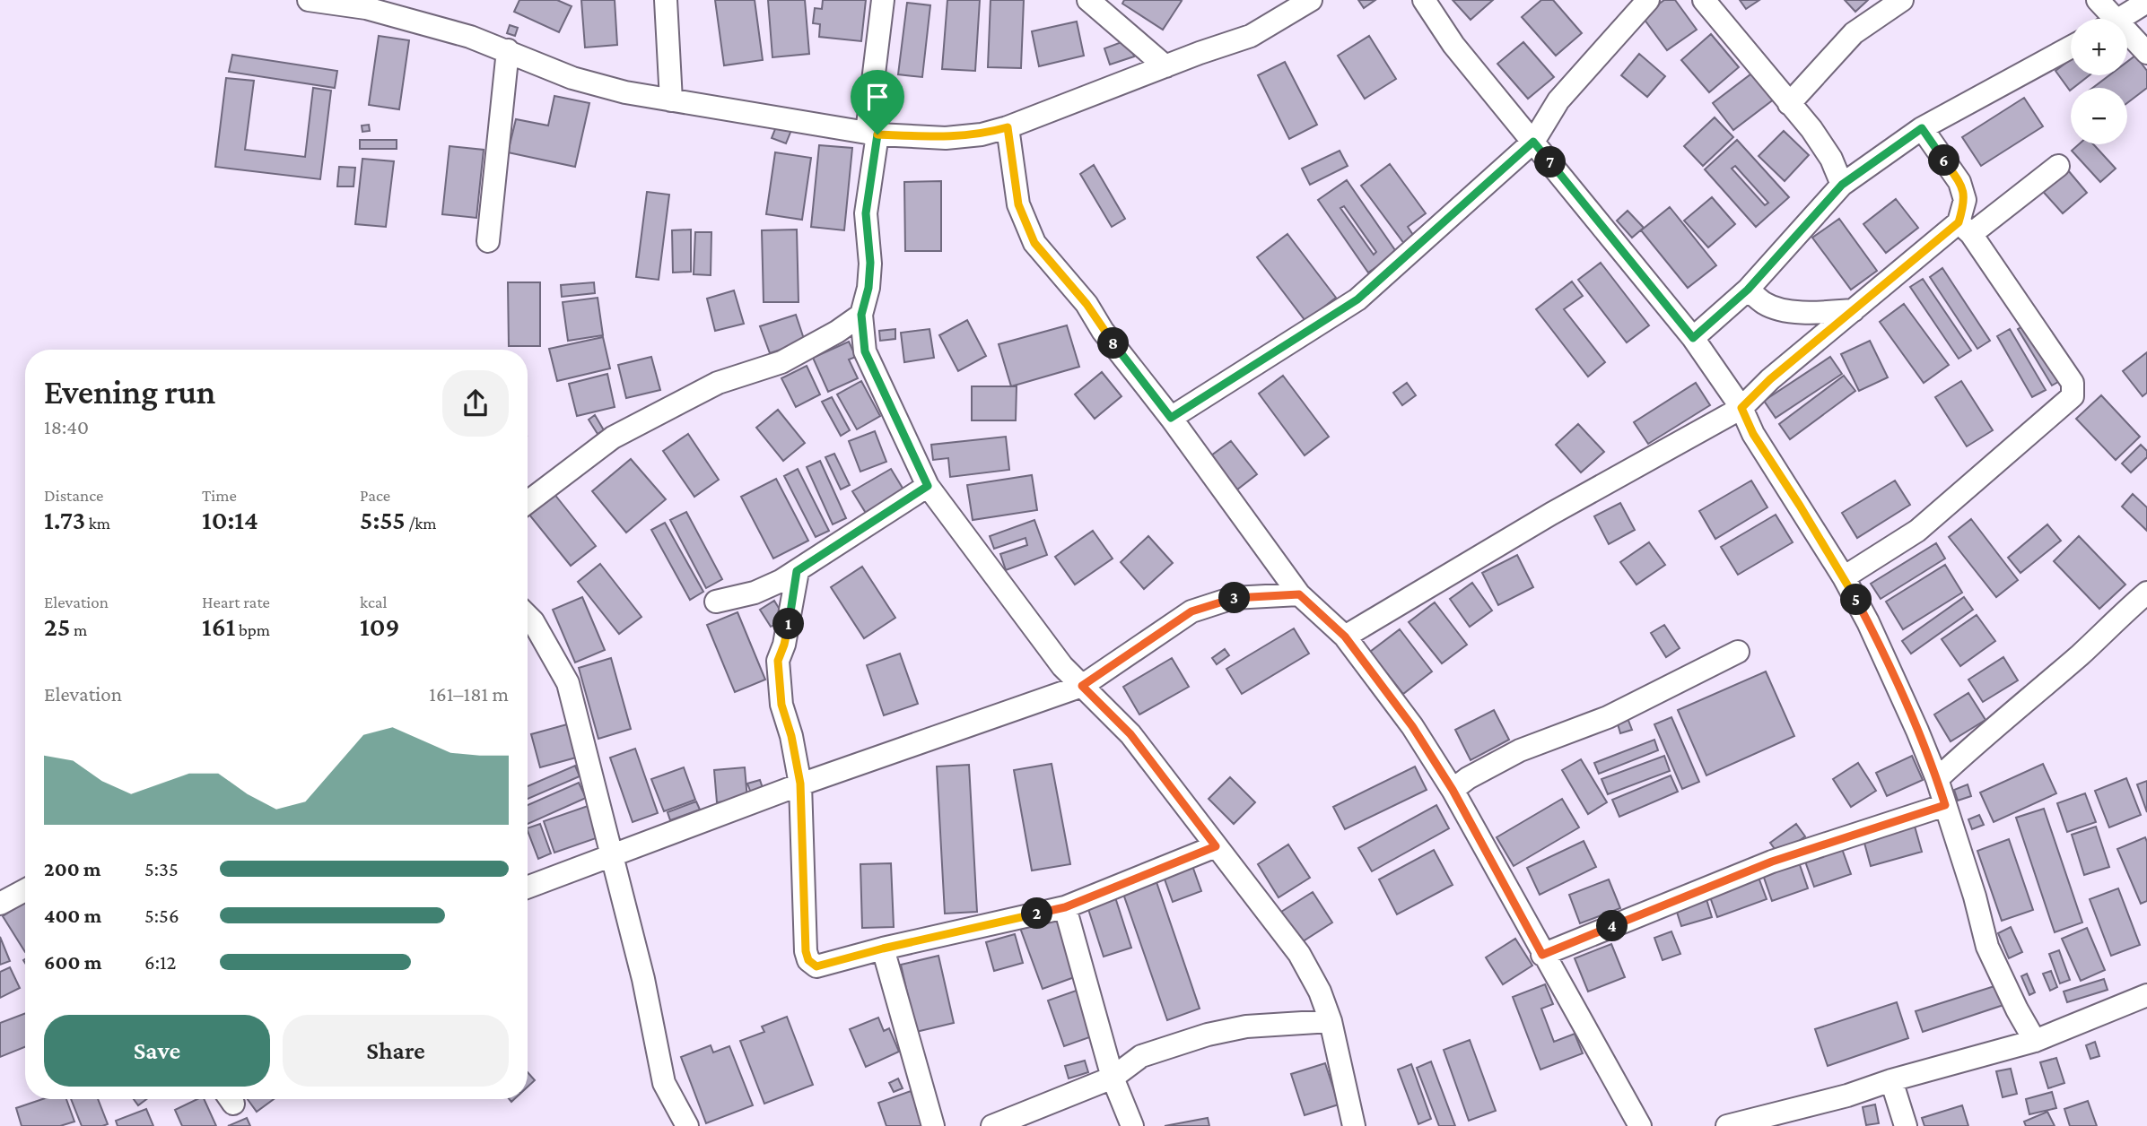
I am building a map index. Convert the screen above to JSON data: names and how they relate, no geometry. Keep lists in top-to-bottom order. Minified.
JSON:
{"page":{"map_buttons":["+","−"],"pins":["6","7","8","3","5","1","2","4"],"heading":["Evening run","18:40"],"stats":[["Distance","1.73 km"],["Time","10:14"],["Pace","5:55 /km"],["Elevation","25 m"],["Heart rate","161 bpm"],["kcal","109"]],"chart":["Elevation","161–181 m"],"list":[{"name":"200 m","note":"5:35"},{"name":"400 m","note":"5:56"},{"name":"600 m","note":"6:12"}],"buttons":["Save","Share"]}}
